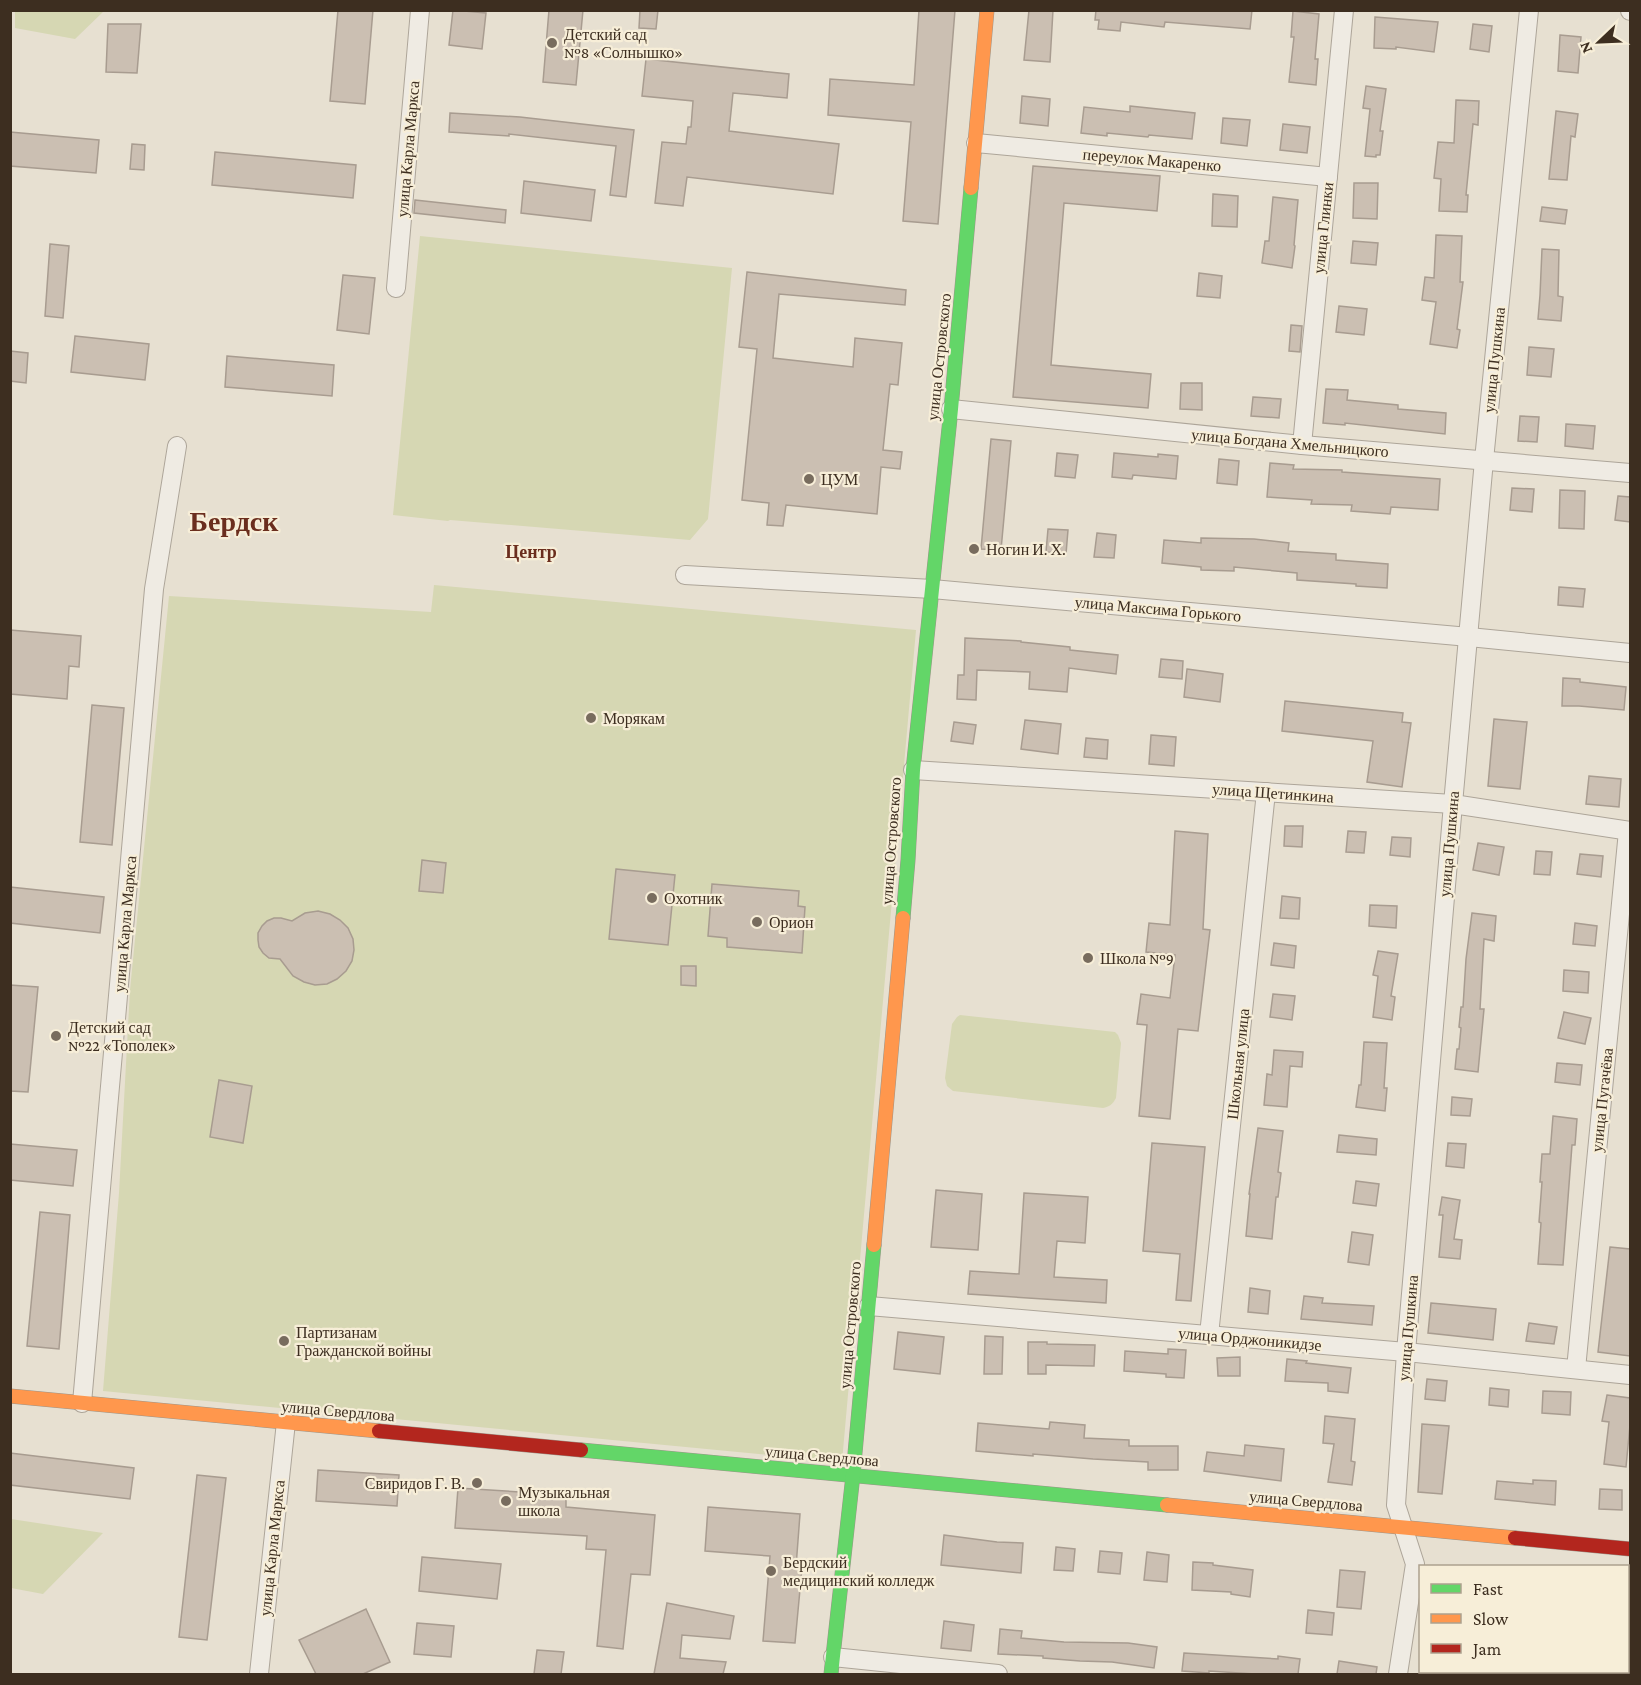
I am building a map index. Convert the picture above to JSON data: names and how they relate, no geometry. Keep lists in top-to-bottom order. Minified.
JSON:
{"streets":{"street":["улица Карла Маркса","переулок Макаренко","улица Глинки","улица Островского","улица Пушкина","улица Богдана Хмельницкого","улица Максима Горького","улица Щетинкина","Школьная улица","улица Пугачёва","улица Орджоникидзе","улица Свердлова"]},"crossings":[["улица Карла Маркса","улица Свердлова"],["переулок Макаренко","улица Глинки"],["переулок Макаренко","улица Островского"],["улица Глинки","улица Богдана Хмельницкого"],["улица Островского","улица Богдана Хмельницкого"],["улица Островского","улица Максима Горького"],["улица Островского","улица Щетинкина"],["улица Островского","улица Орджоникидзе"],["улица Островского","улица Свердлова"],["улица Пушкина","улица Богдана Хмельницкого"],["улица Пушкина","улица Максима Горького"],["улица Пушкина","улица Щетинкина"],["улица Пушкина","улица Орджоникидзе"],["улица Пушкина","улица Свердлова"],["улица Щетинкина","Школьная улица"],["улица Щетинкина","улица Пугачёва"],["Школьная улица","улица Орджоникидзе"],["улица Пугачёва","улица Орджоникидзе"]],"districts":["Бердск","Центр"],"places":["Детский сад №8 «Солнышко»","ЦУМ","Ногин И. Х.","Морякам","Охотник","Орион","Школа №9","Детский сад №22 «Тополек»","Партизанам Гражданской войны","Свиридов Г. В.","Музыкальная школа","Бердский медицинский колледж"],"legend":["Fast","Slow","Jam"],"north":"bottom left"}
